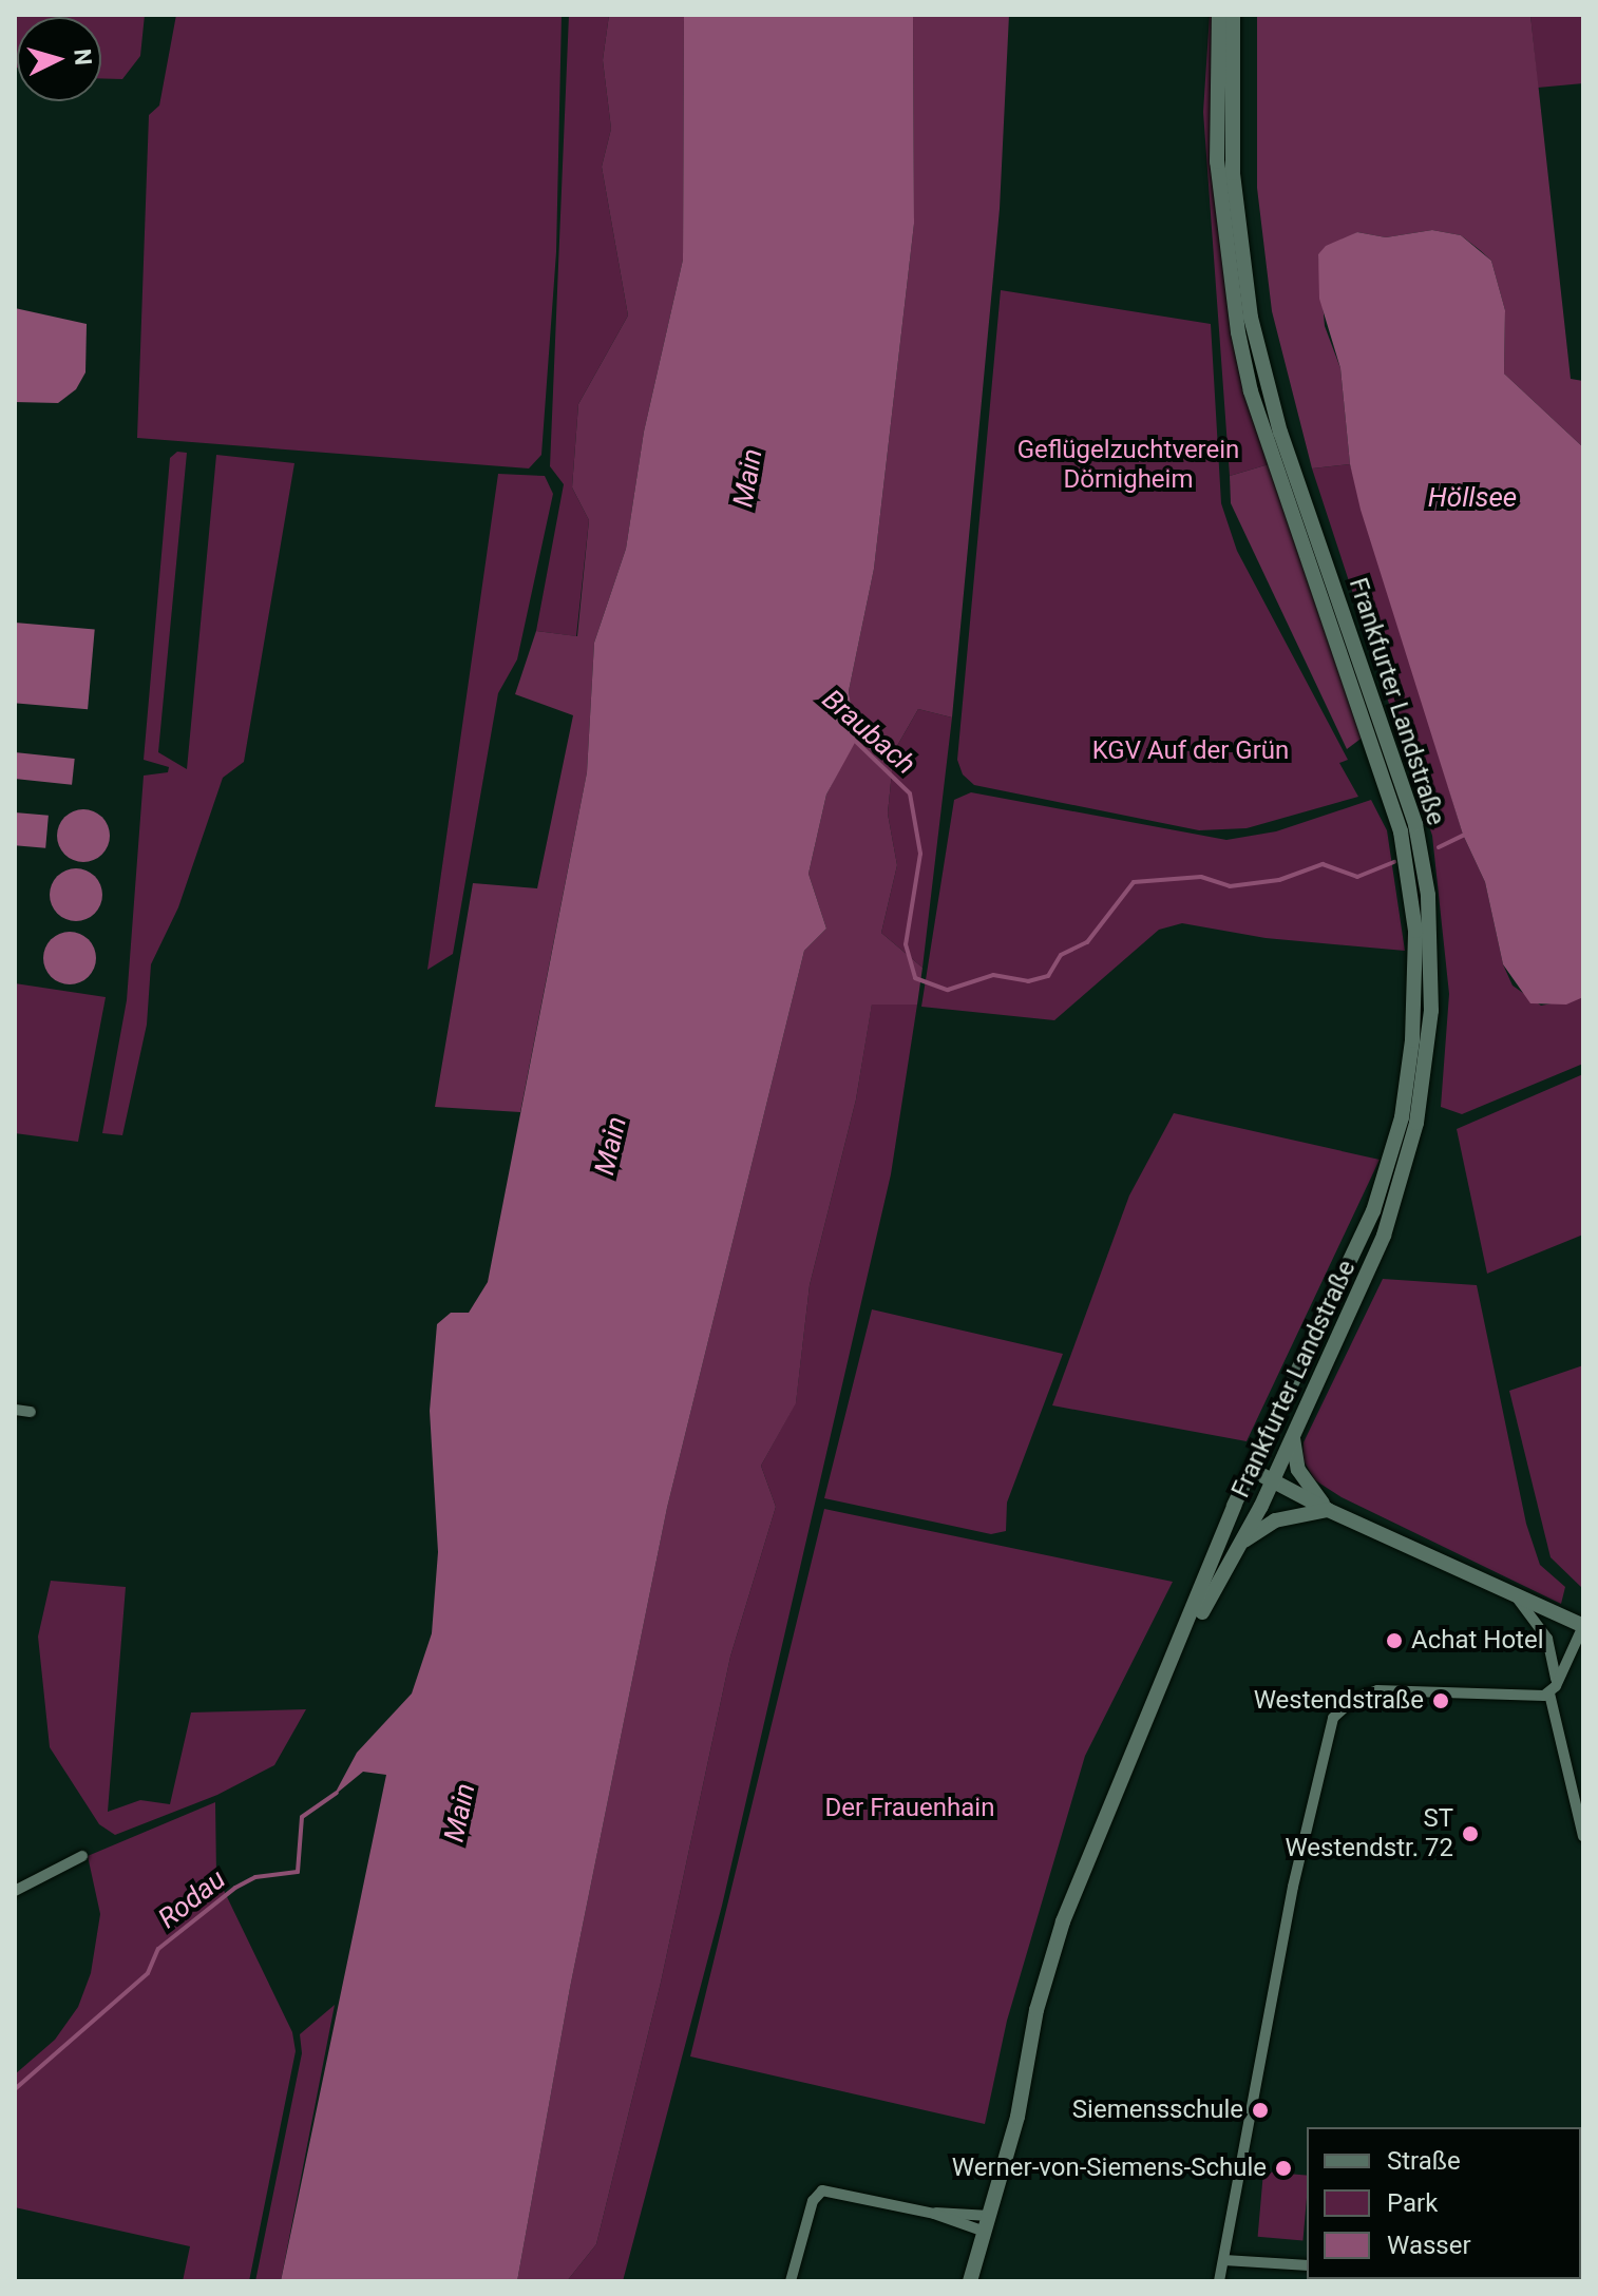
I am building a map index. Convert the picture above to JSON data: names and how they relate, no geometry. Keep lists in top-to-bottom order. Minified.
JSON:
{"streets":{"main road":["Frankfurter Landstraße"]},"water":["Main","Höllsee","Braubach","Rodau"],"parks":["Geflügelzuchtverein Dörnigheim","KGV Auf der Grün","Der Frauenhain"],"places":["Achat Hotel","Westendstraße","ST Westendstr. 72","Siemensschule","Werner-von-Siemens-Schule"],"legend":["Straße","Park","Wasser"],"north":"right"}
